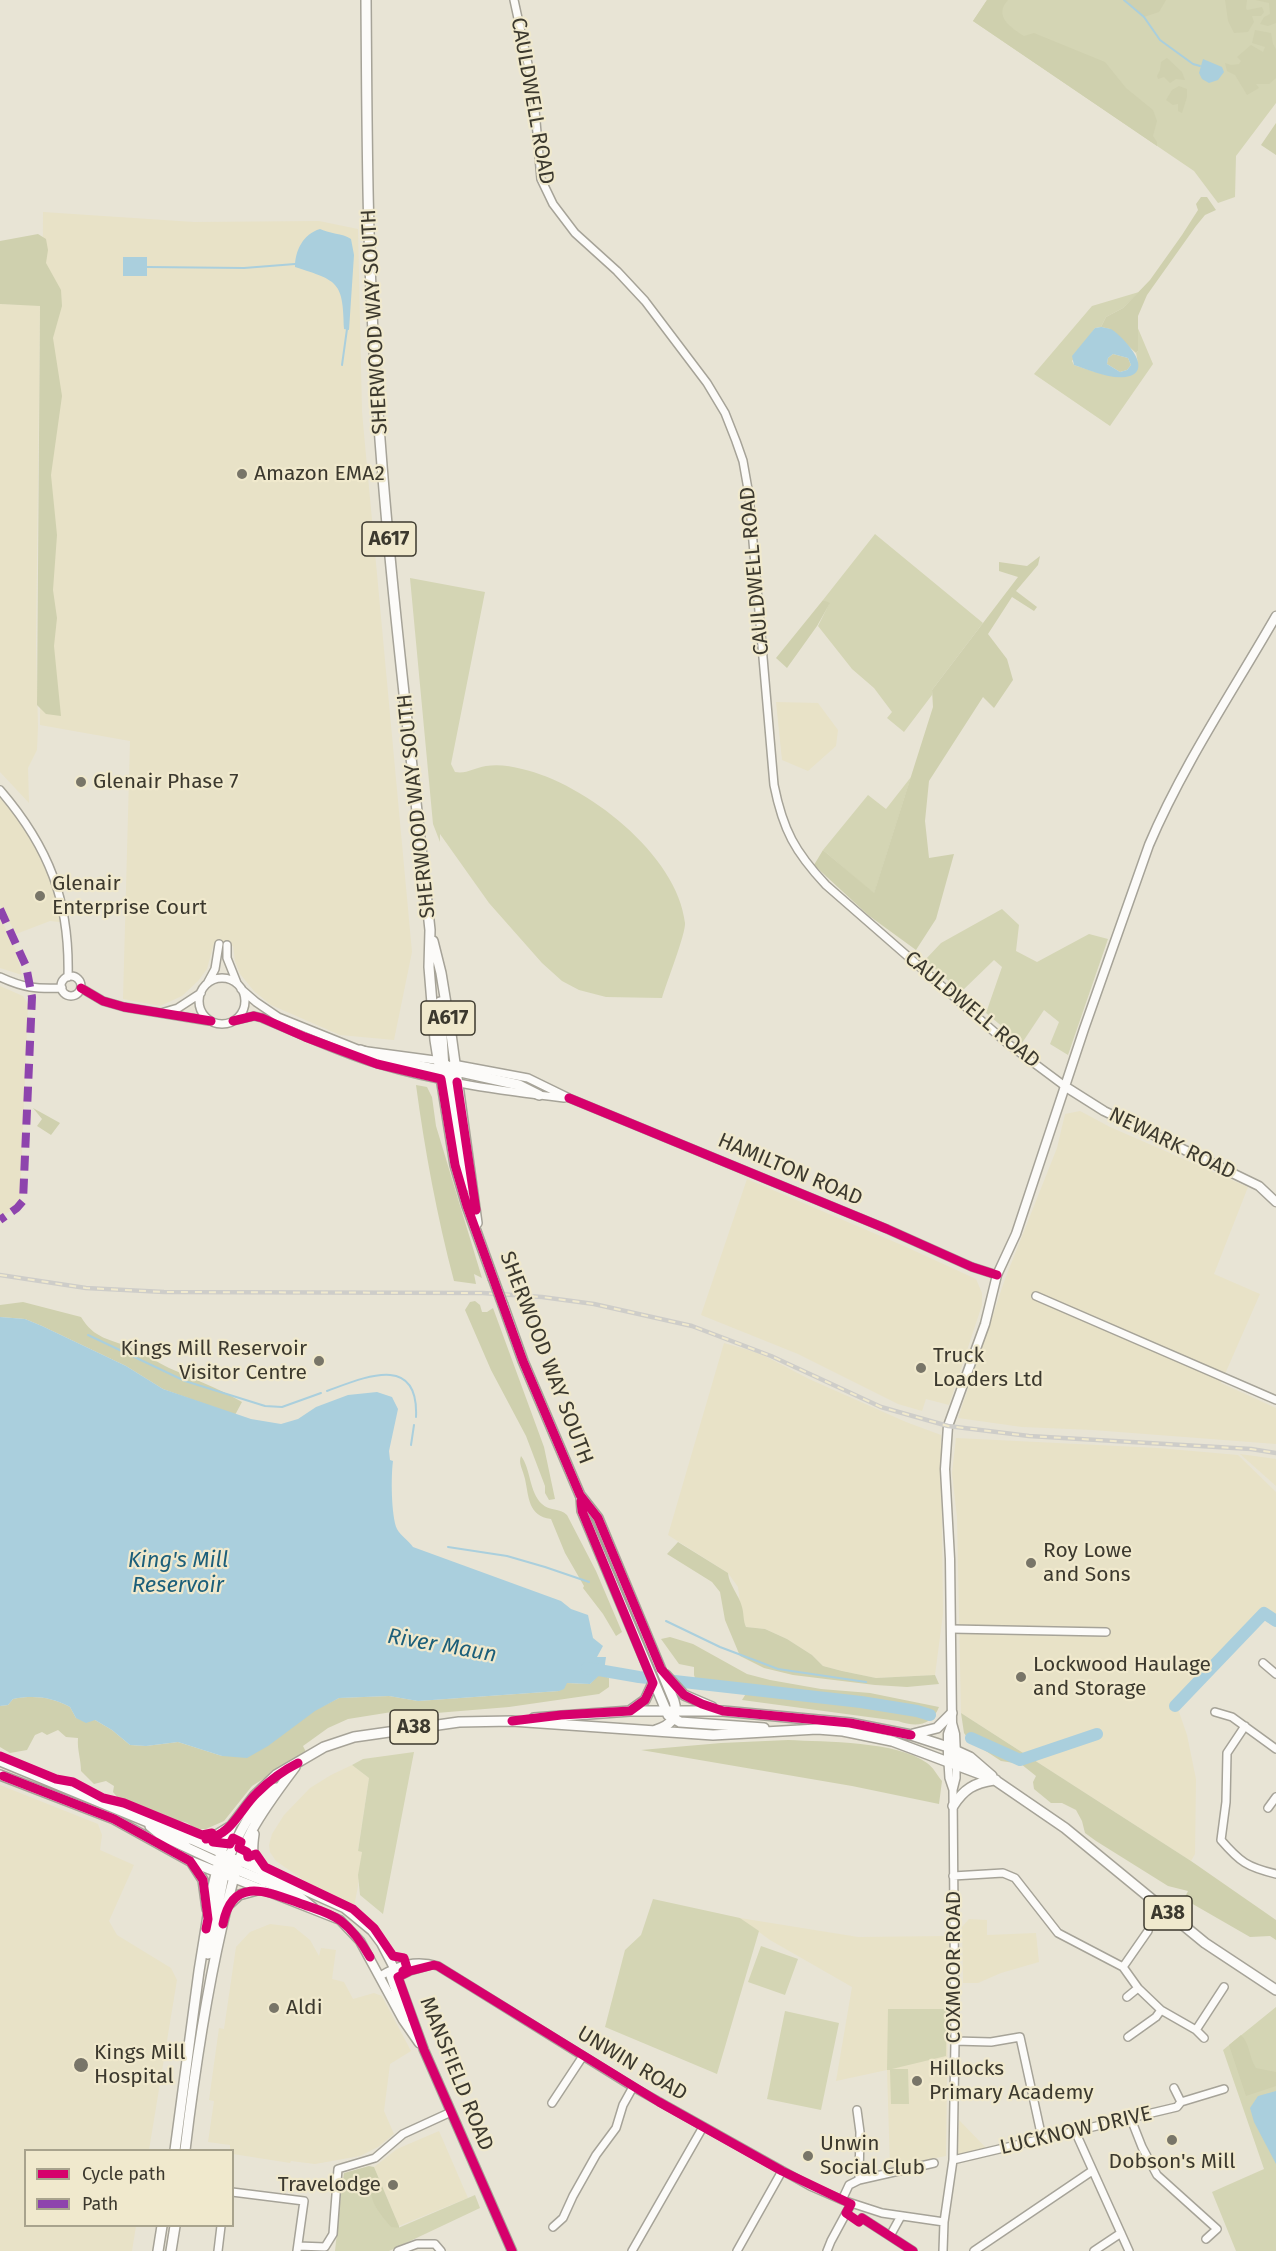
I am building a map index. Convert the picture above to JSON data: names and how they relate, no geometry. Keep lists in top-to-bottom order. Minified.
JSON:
{"streets":{"highway":["SHERWOOD WAY SOUTH","A617","A38","MANSFIELD ROAD"],"main road":["NEWARK ROAD"],"street":["CAULDWELL ROAD","HAMILTON ROAD","COXMOOR ROAD","UNWIN ROAD","LUCKNOW DRIVE"]},"crossings":[["CAULDWELL ROAD","NEWARK ROAD"],["SHERWOOD WAY SOUTH","A617"],["SHERWOOD WAY SOUTH","HAMILTON ROAD"],["SHERWOOD WAY SOUTH","A38"],["A617","A38"],["A38","COXMOOR ROAD"],["COXMOOR ROAD","UNWIN ROAD"],["COXMOOR ROAD","LUCKNOW DRIVE"],["UNWIN ROAD","MANSFIELD ROAD"]],"water":["King's Mill Reservoir","River Maun"],"places":["Amazon EMA2","Glenair Phase 7","Glenair Enterprise Court","Kings Mill Reservoir Visitor Centre","Truck Loaders Ltd","Roy Lowe and Sons","Lockwood Haulage and Storage","Aldi","Kings Mill Hospital","Hillocks Primary Academy","Dobson's Mill","Unwin Social Club","Travelodge"],"legend":["Cycle path","Path"]}
